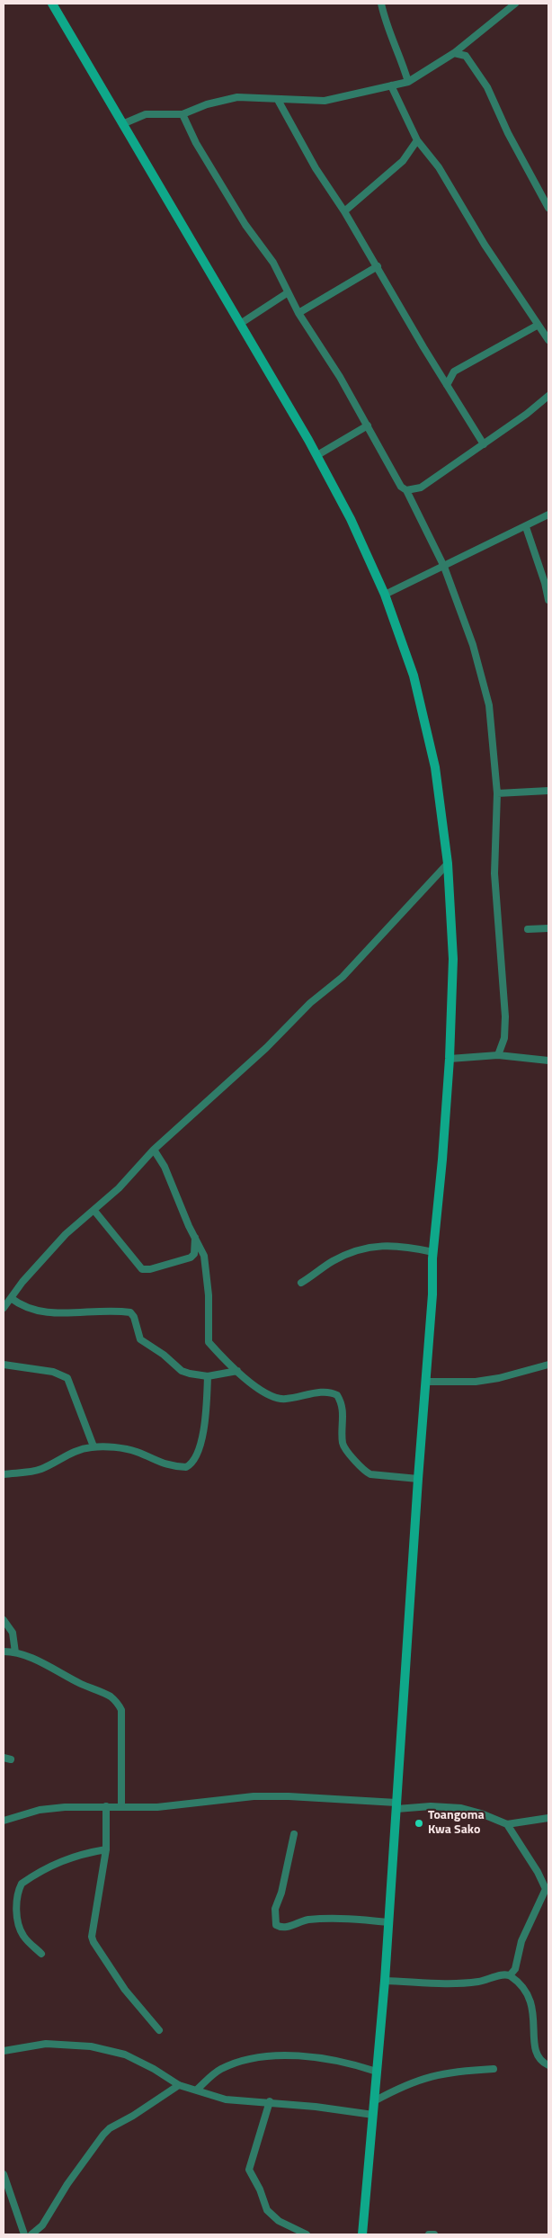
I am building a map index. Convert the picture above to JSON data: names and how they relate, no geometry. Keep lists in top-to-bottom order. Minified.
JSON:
{"places":["Toangoma Kwa Sako"]}
